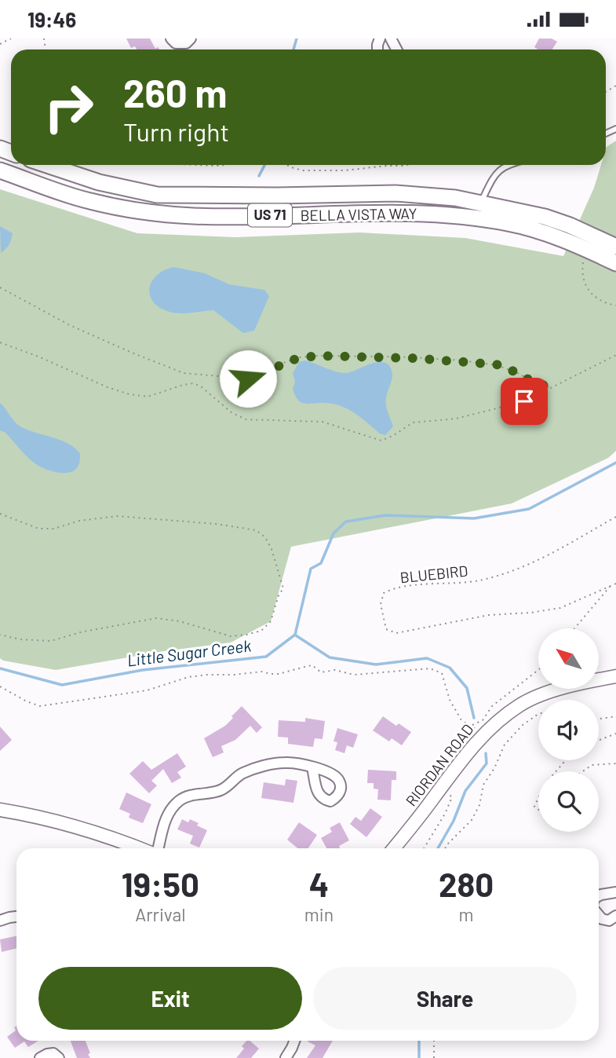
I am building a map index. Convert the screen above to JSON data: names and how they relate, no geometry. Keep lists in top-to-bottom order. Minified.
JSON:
{"streets":{"main road":["BELLA VISTA WAY","US 71"],"street":["RIORDAN ROAD"],"path":["BLUEBIRD"]},"water":["Little Sugar Creek"],"north":"top left","page":{"status":"19:46","turn":["260 m","Turn right"],"eta":["19:50","Arrival","4","min","280","m"],"buttons":["Exit","Share"]}}
